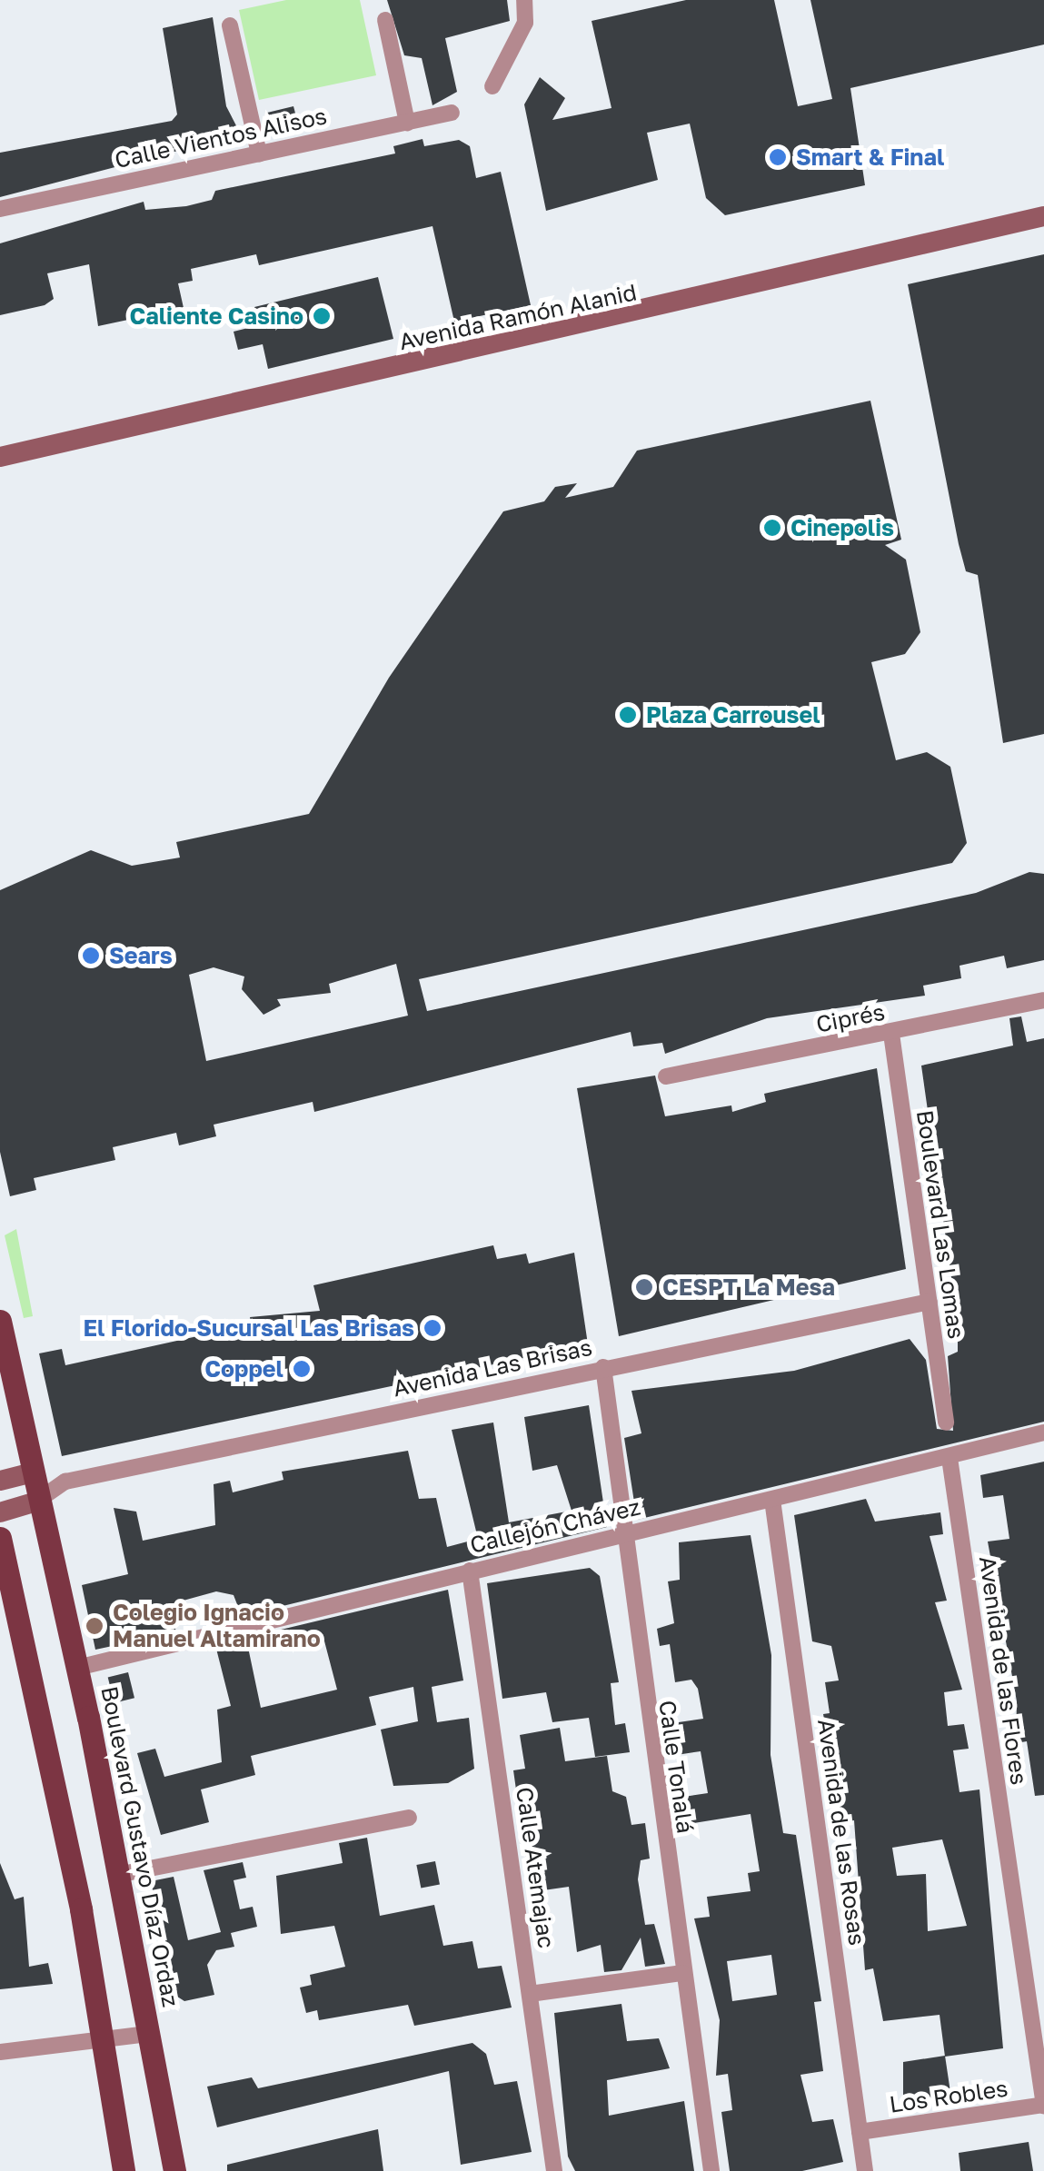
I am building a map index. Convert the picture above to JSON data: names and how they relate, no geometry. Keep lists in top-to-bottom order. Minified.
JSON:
{"streets":{"main road":["Boulevard Gustavo Díaz Ordaz"],"street":["Calle Vientos Alisos","Avenida Ramón Alanid","Ciprés","Boulevard Las Lomas","Avenida Las Brisas","Callejón Chávez","Avenida de las Flores","Calle Tonalá","Avenida de las Rosas","Calle Atemajac","Los Robles"]},"crossings":[["Ciprés","Boulevard Las Lomas"],["Boulevard Las Lomas","Avenida Las Brisas"],["Avenida Las Brisas","Calle Tonalá"],["Avenida Las Brisas","Boulevard Gustavo Díaz Ordaz"],["Callejón Chávez","Avenida de las Flores"],["Callejón Chávez","Calle Tonalá"],["Callejón Chávez","Avenida de las Rosas"],["Callejón Chávez","Boulevard Gustavo Díaz Ordaz"],["Callejón Chávez","Calle Atemajac"],["Avenida de las Flores","Los Robles"],["Avenida de las Rosas","Los Robles"]],"places":["Smart & Final","Caliente Casino","Cinepolis","Plaza Carrousel","Sears","CESPT La Mesa","El Florido-Sucursal Las Brisas","Coppel","Colegio Ignacio Manuel Altamirano"]}
